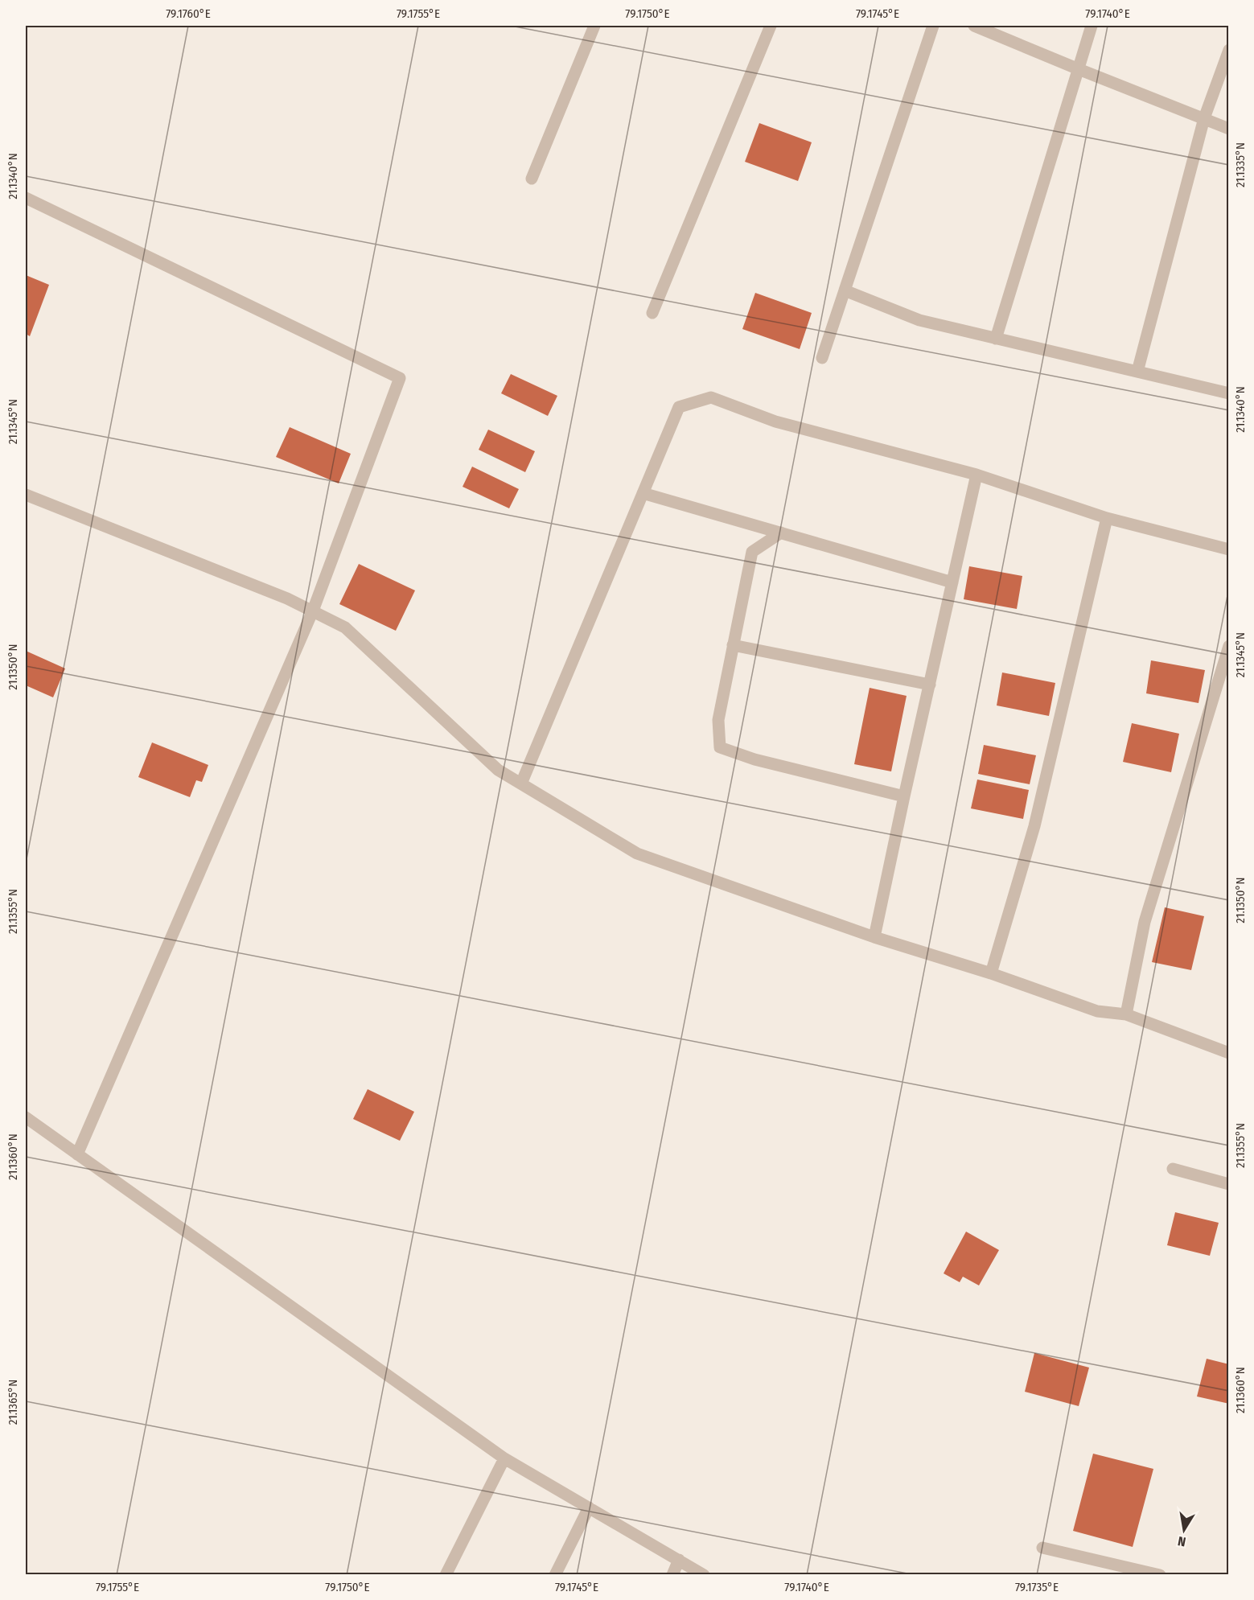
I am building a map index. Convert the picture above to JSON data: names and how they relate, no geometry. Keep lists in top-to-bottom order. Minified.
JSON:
{"north":"bottom","coordinates":["79.1760°E","79.1755°E","79.1750°E","79.1745°E","79.1740°E","21.1335°N","21.1340°N","21.1345°N","21.1350°N","21.1355°N","21.1360°N","21.1365°N","79.1735°E"]}
